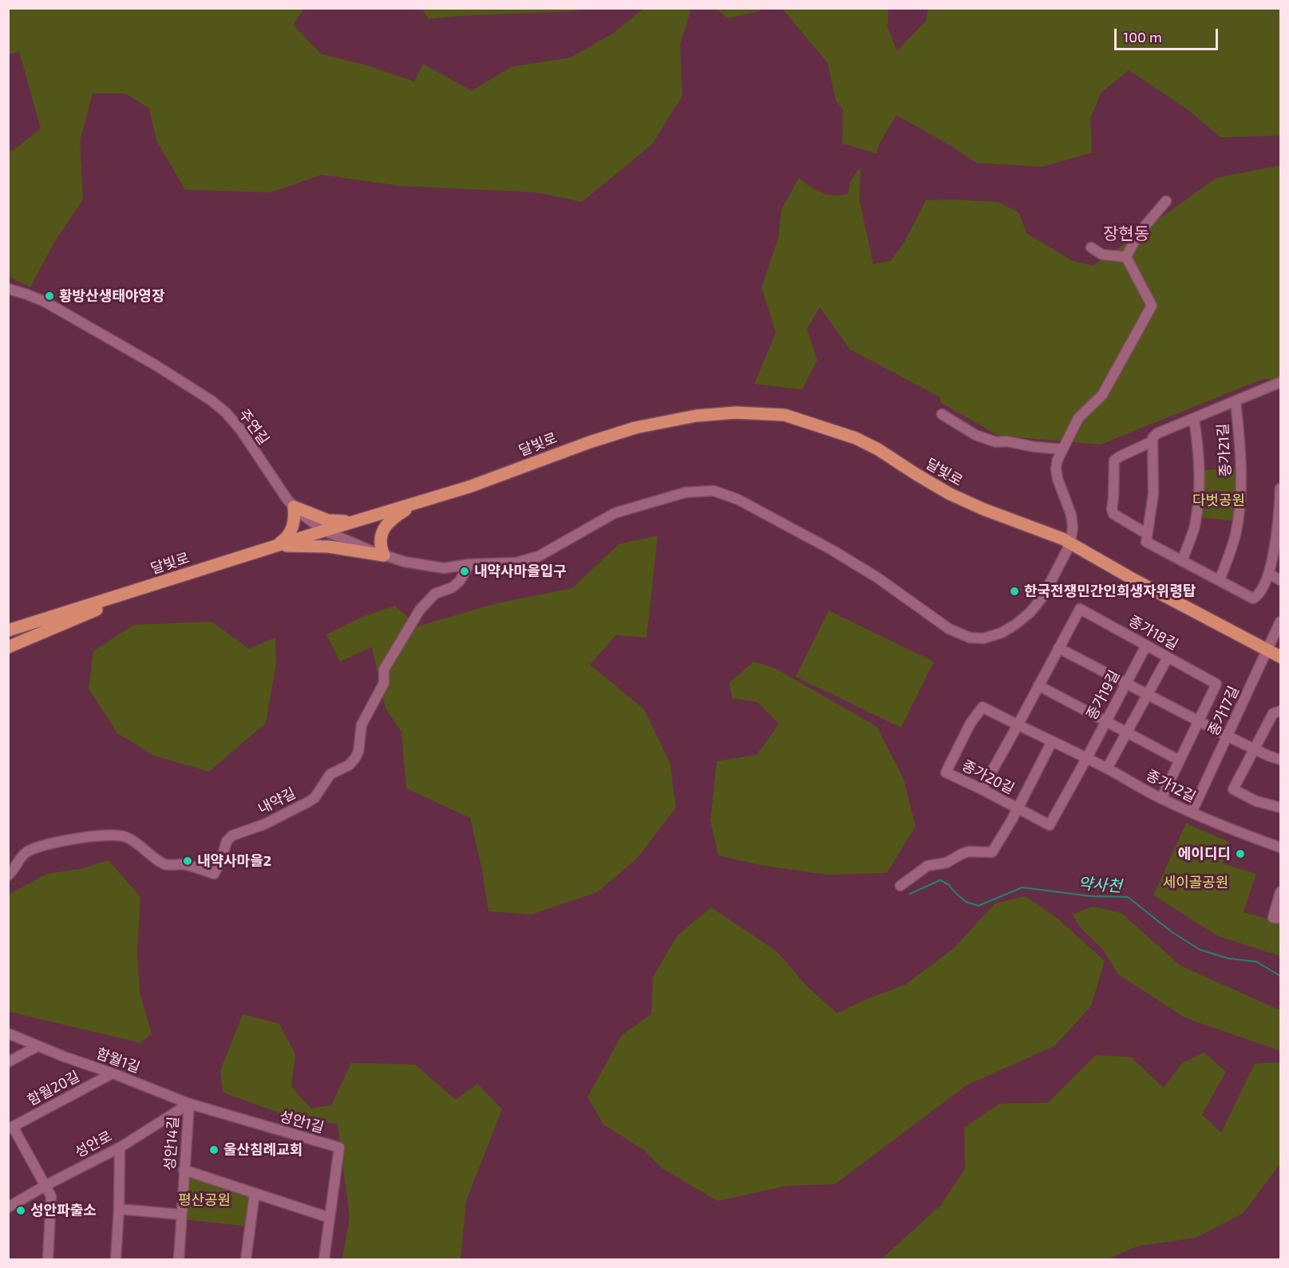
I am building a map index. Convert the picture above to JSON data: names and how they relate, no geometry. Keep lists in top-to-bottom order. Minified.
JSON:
{"streets":{"main road":["달빛로"],"street":["주연길","종가21길","종가18길","종가19길","종가17길","종가20길","종가12길","내약길","함월1길","함월20길","성안1길","성안14길","성안로"]},"crossings":[["주연길","달빛로"],["주연길","내약길"],["달빛로","종가17길"],["종가18길","종가19길"],["종가18길","종가20길"],["종가18길","종가12길"],["종가19길","종가20길"],["종가19길","종가12길"],["종가17길","종가12길"],["종가20길","종가12길"],["함월1길","함월20길"],["함월1길","성안1길"],["함월1길","성안14길"],["함월1길","성안로"],["성안1길","성안14길"],["성안1길","성안로"],["성안14길","성안로"]],"districts":["장현동"],"water":["약사천"],"parks":["다벗공원","세이골공원","평산공원"],"places":["황방산생태야영장","내약사마을입구","한국전쟁민간인희생자위령탑","에이디디","내약사마을2","울산침례교회","성안파출소"],"scale_bar":"100 m"}
